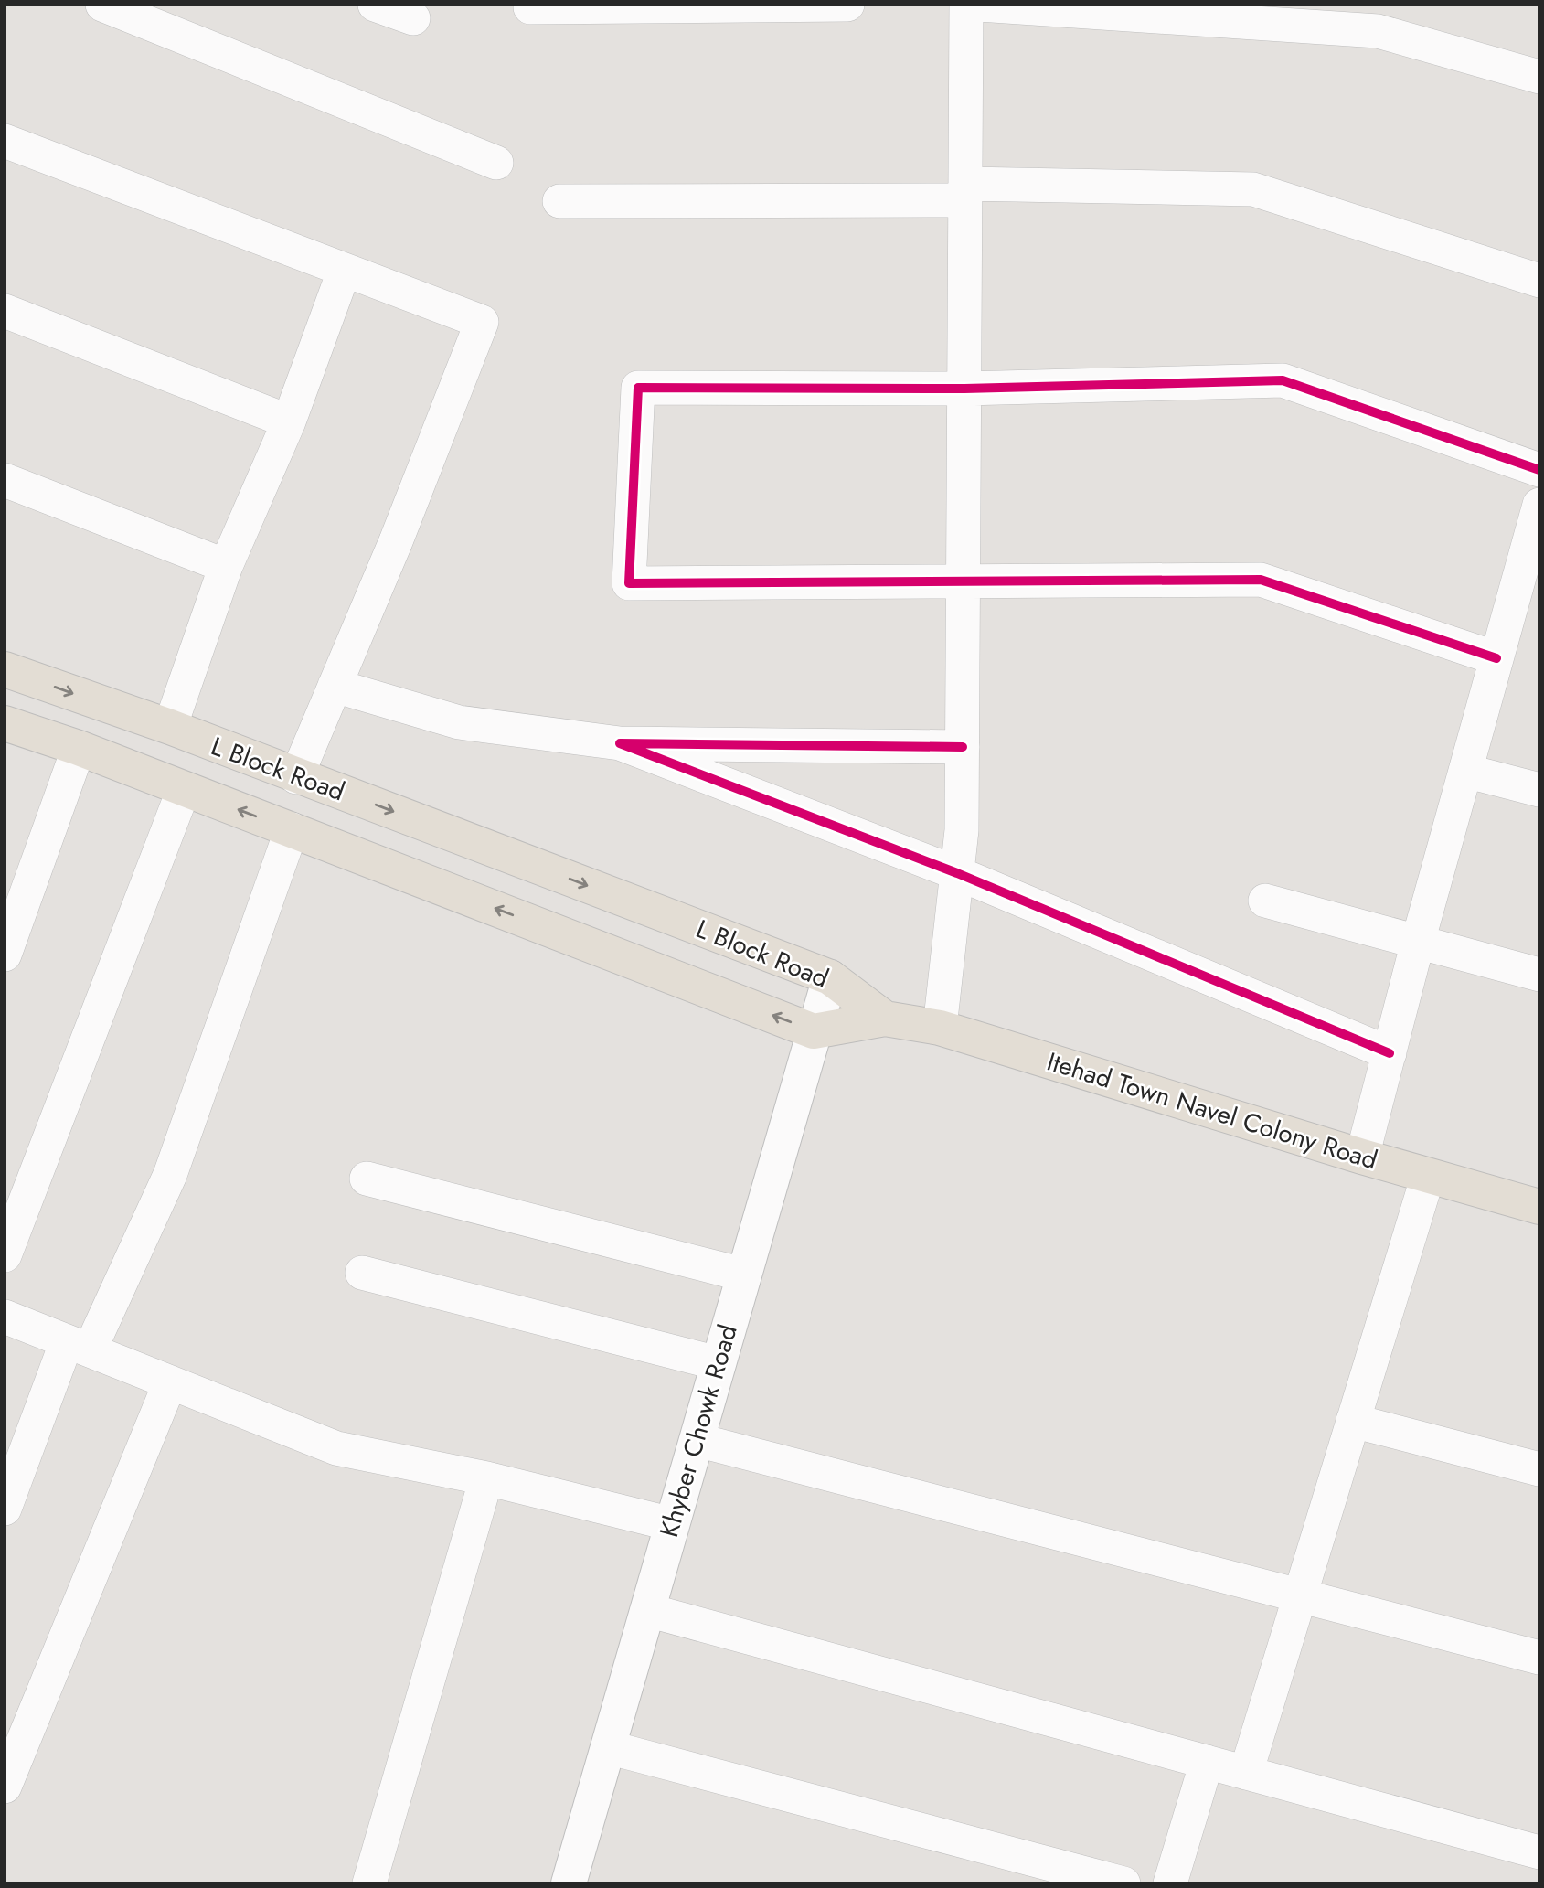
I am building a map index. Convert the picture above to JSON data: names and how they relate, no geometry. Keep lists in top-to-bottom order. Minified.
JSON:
{"streets":{"main road":["L Block Road","Itehad Town Navel Colony Road"],"street":["Khyber Chowk Road"]},"crossings":[["L Block Road","Itehad Town Navel Colony Road"],["L Block Road","Khyber Chowk Road"]]}
